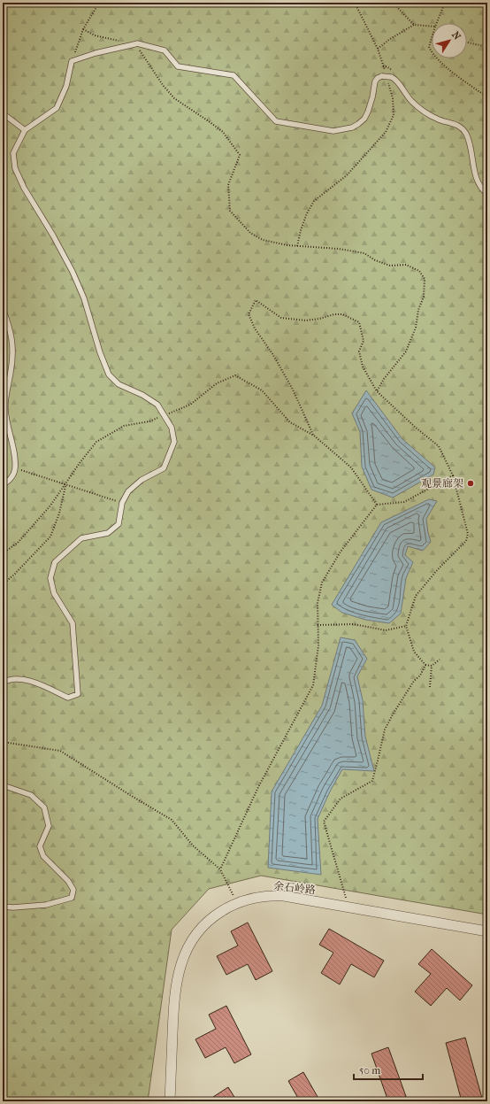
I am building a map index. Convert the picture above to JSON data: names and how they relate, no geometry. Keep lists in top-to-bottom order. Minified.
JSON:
{"streets":{"street":["余石岭路"]},"places":["观景廊架"],"scale_bar":"50 m","north":"top right"}
